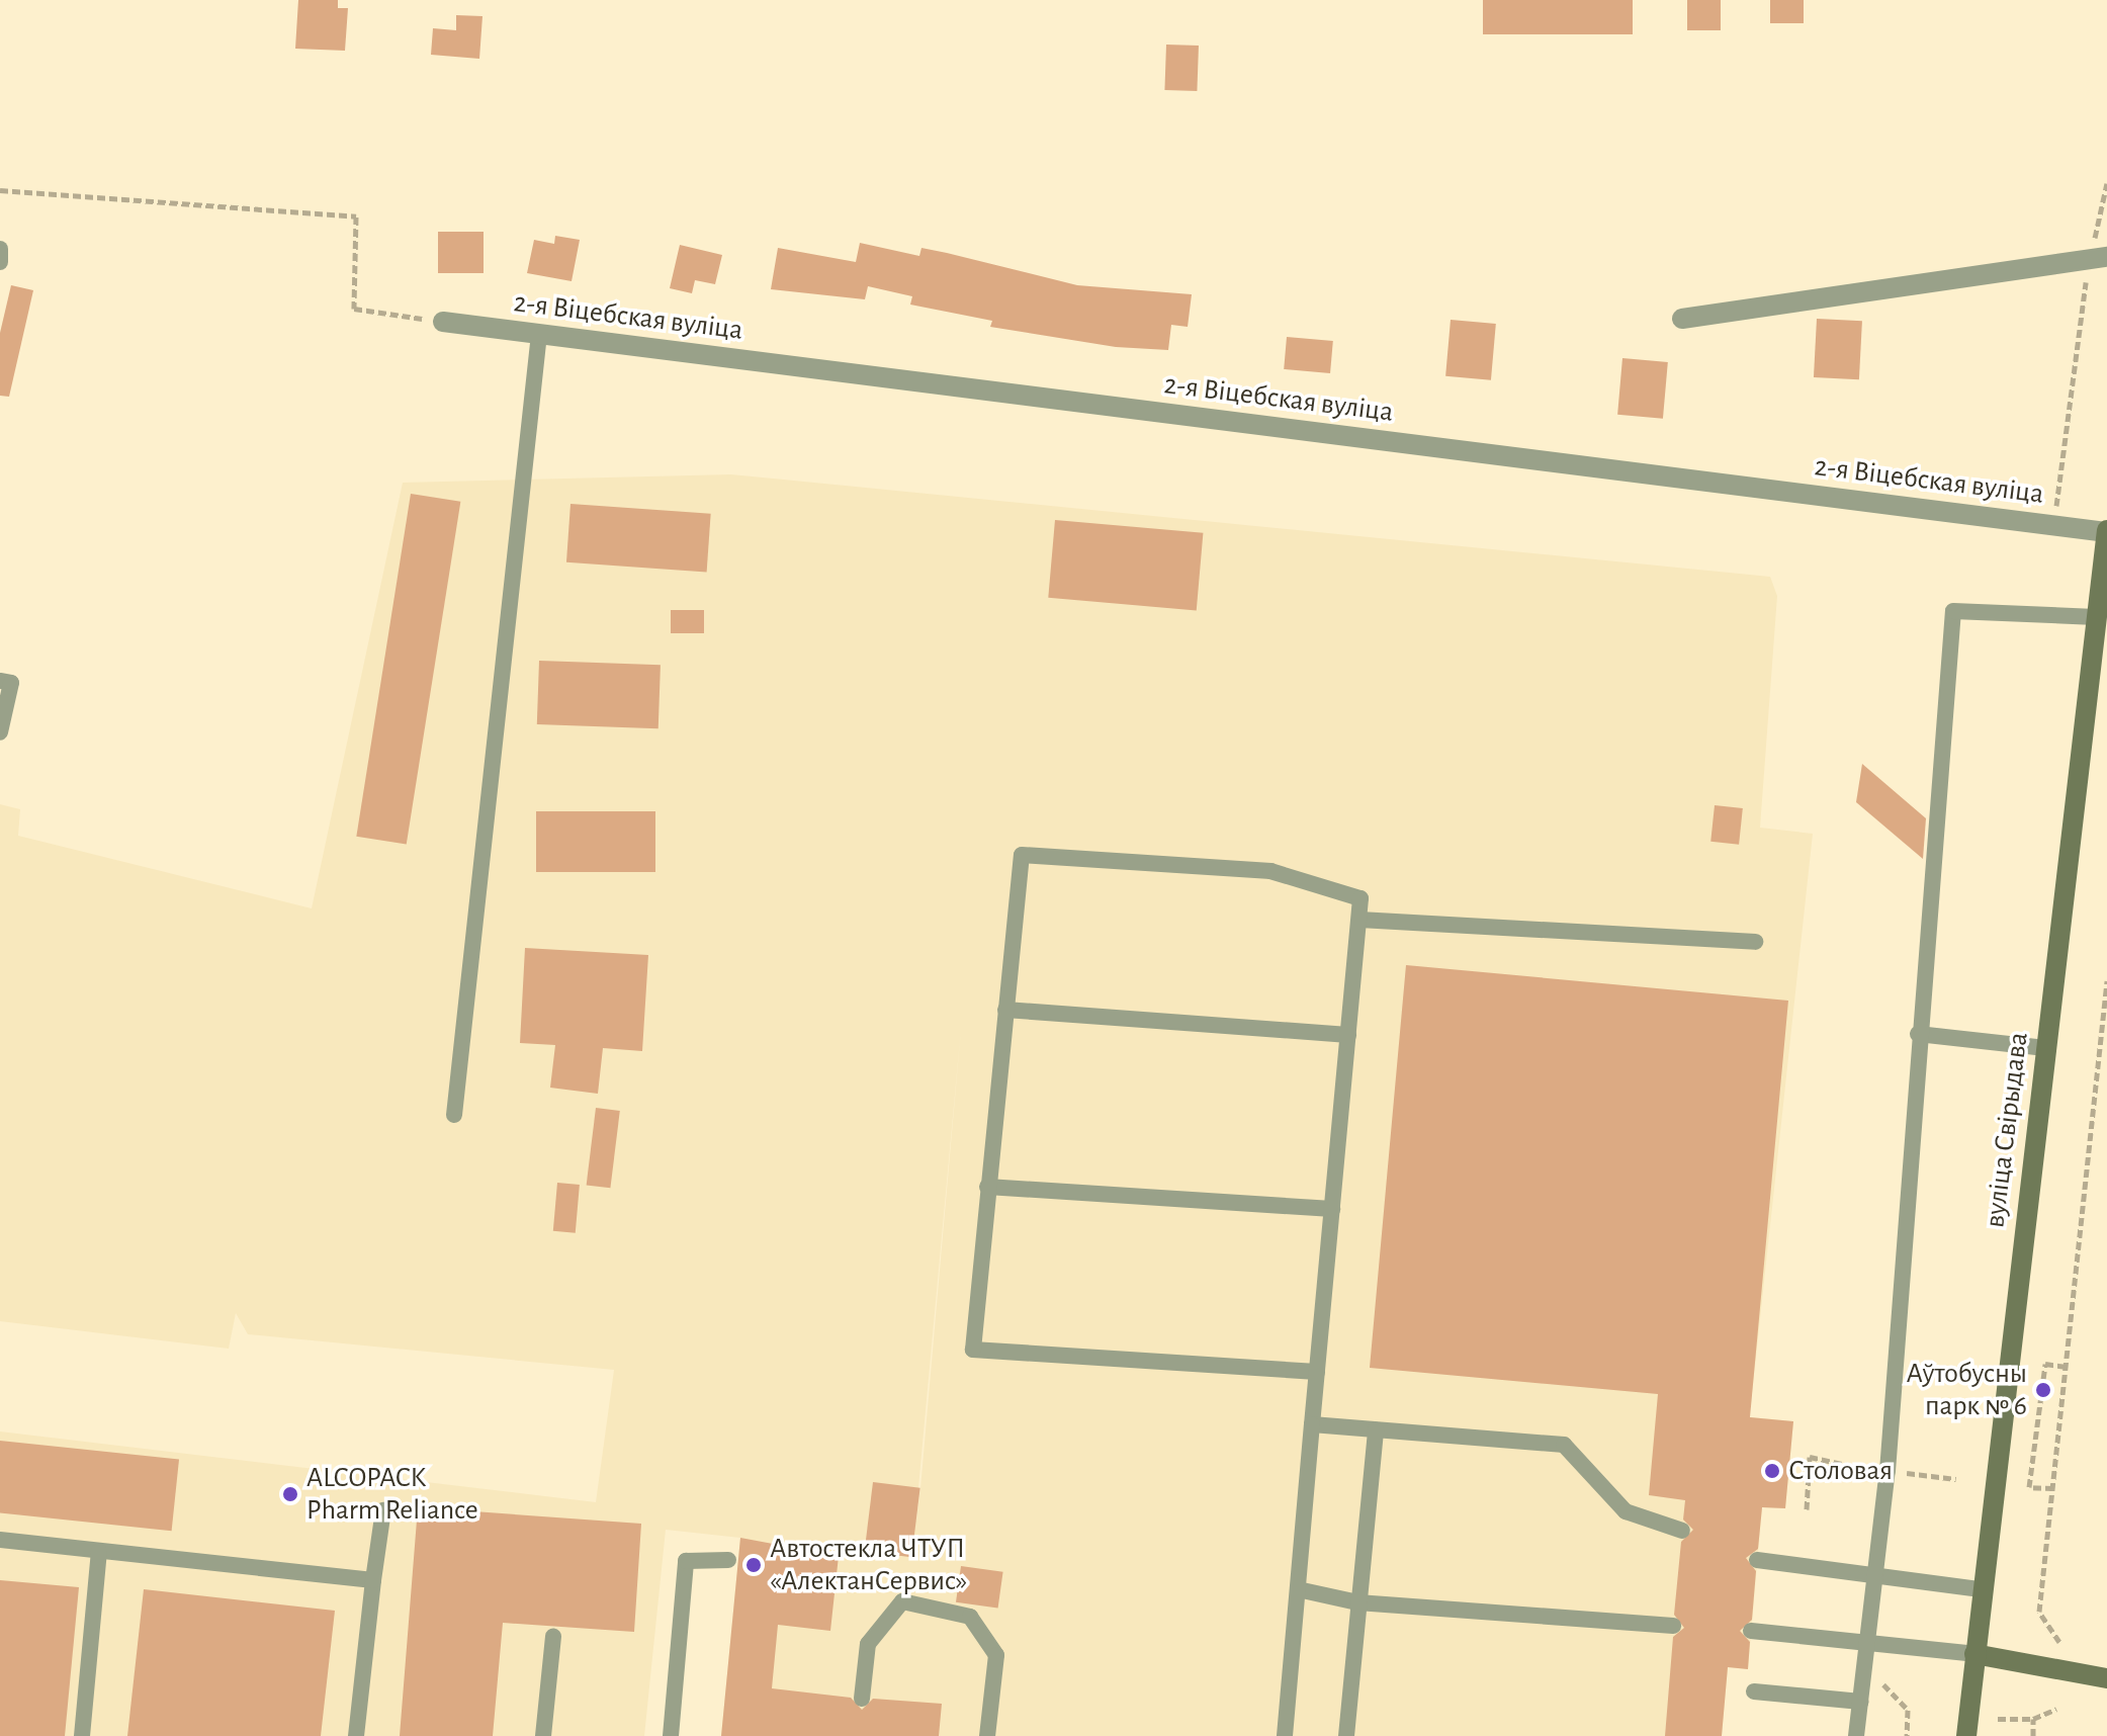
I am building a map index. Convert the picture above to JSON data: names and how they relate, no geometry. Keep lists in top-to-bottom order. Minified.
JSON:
{"streets":{"main road":["вуліца Свірыдава"],"street":["2-я Віцебская вуліца"]},"crossings":[["2-я Віцебская вуліца","вуліца Свірыдава"]],"places":["Аўтобусны парк № 6","Столовая","ALCOPACK Pharm Reliance","Автостекла ЧТУП «АлектанСервис»"]}
